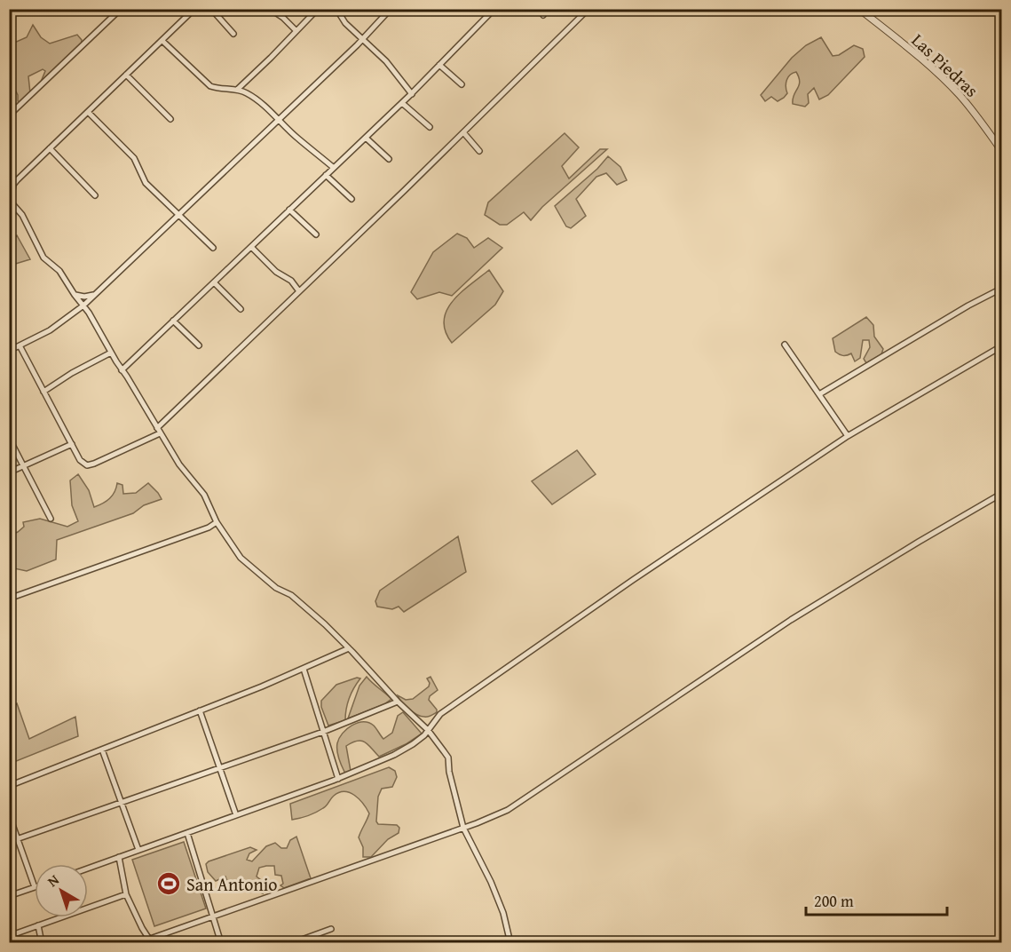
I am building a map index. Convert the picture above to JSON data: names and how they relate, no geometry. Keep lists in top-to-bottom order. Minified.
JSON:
{"streets":{"street":["Las Piedras"]},"places":{"sports":["San Antonio"]},"scale_bar":"200 m","north":"top left"}
